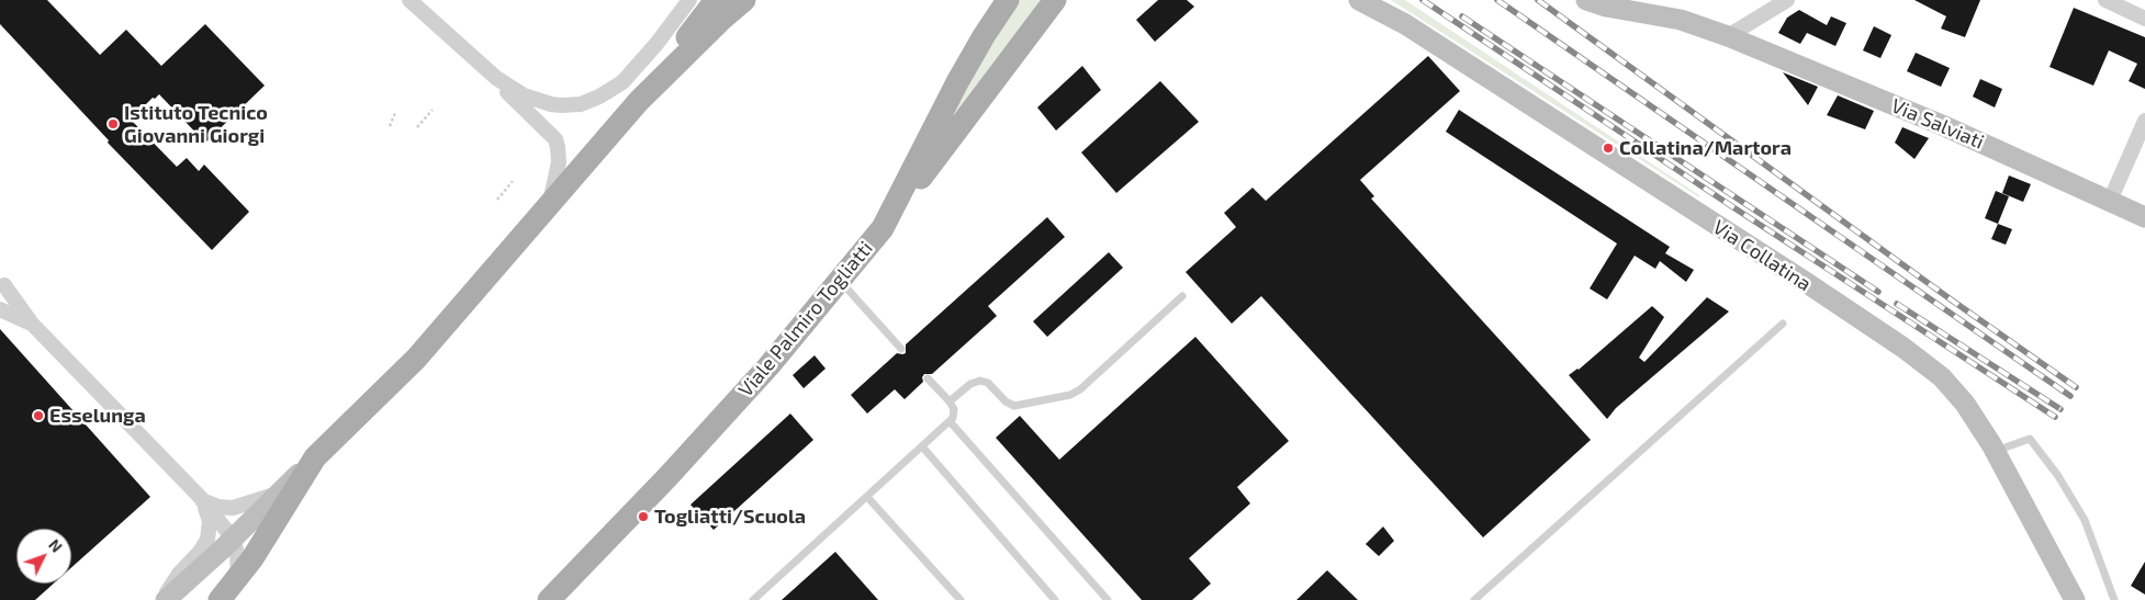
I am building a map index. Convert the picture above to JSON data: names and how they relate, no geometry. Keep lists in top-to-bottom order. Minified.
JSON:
{"streets":{"main road":["Viale Palmiro Togliatti"],"street":["Via Salviati","Via Collatina"]},"places":["Istituto Tecnico Giovanni Giorgi","Collatina/Martora","Esselunga","Togliatti/Scuola"],"north":"top right"}
